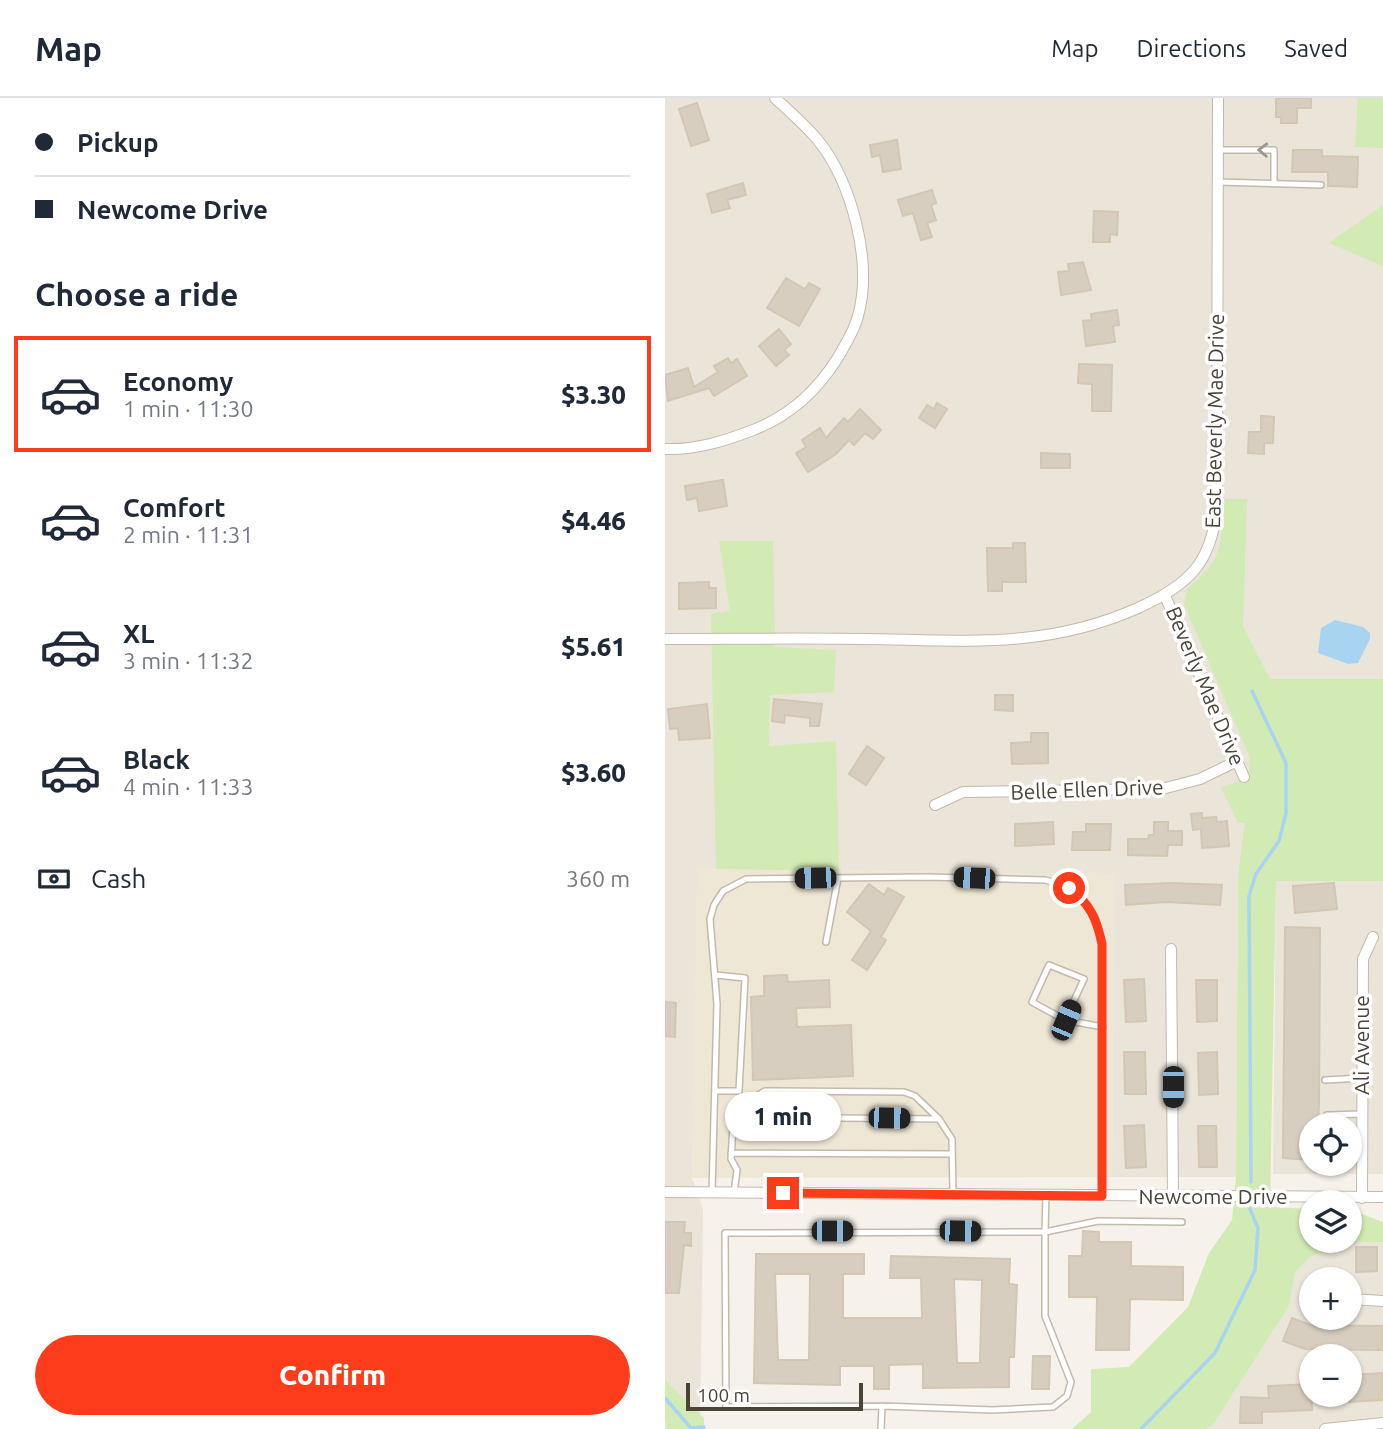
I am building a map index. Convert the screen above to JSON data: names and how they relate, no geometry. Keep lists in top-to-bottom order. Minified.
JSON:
{"streets":{"street":["East Beverly Mae Drive","Beverly Mae Drive","Belle Ellen Drive","Ali Avenue","Newcome Drive"]},"crossings":[["East Beverly Mae Drive","Beverly Mae Drive"],["Beverly Mae Drive","Belle Ellen Drive"]],"scale_bar":"100 m","page":{"header":"Map","nav":["Map","Directions","Saved"],"banner":["Pickup","Newcome Drive"],"heading":"Choose a ride","list":[{"name":"Economy","note":"1 min · 11:30","value":"$3.30"},{"name":"Comfort","note":"2 min · 11:31","value":"$4.46"},{"name":"XL","note":"3 min · 11:32","value":"$5.61"},{"name":"Black","note":"4 min · 11:33","value":"$3.60"}],"pay":["Cash","360 m"],"bubble":"1 min","map_buttons":["+","−"],"buttons":"Confirm","scale":"100 m"}}
